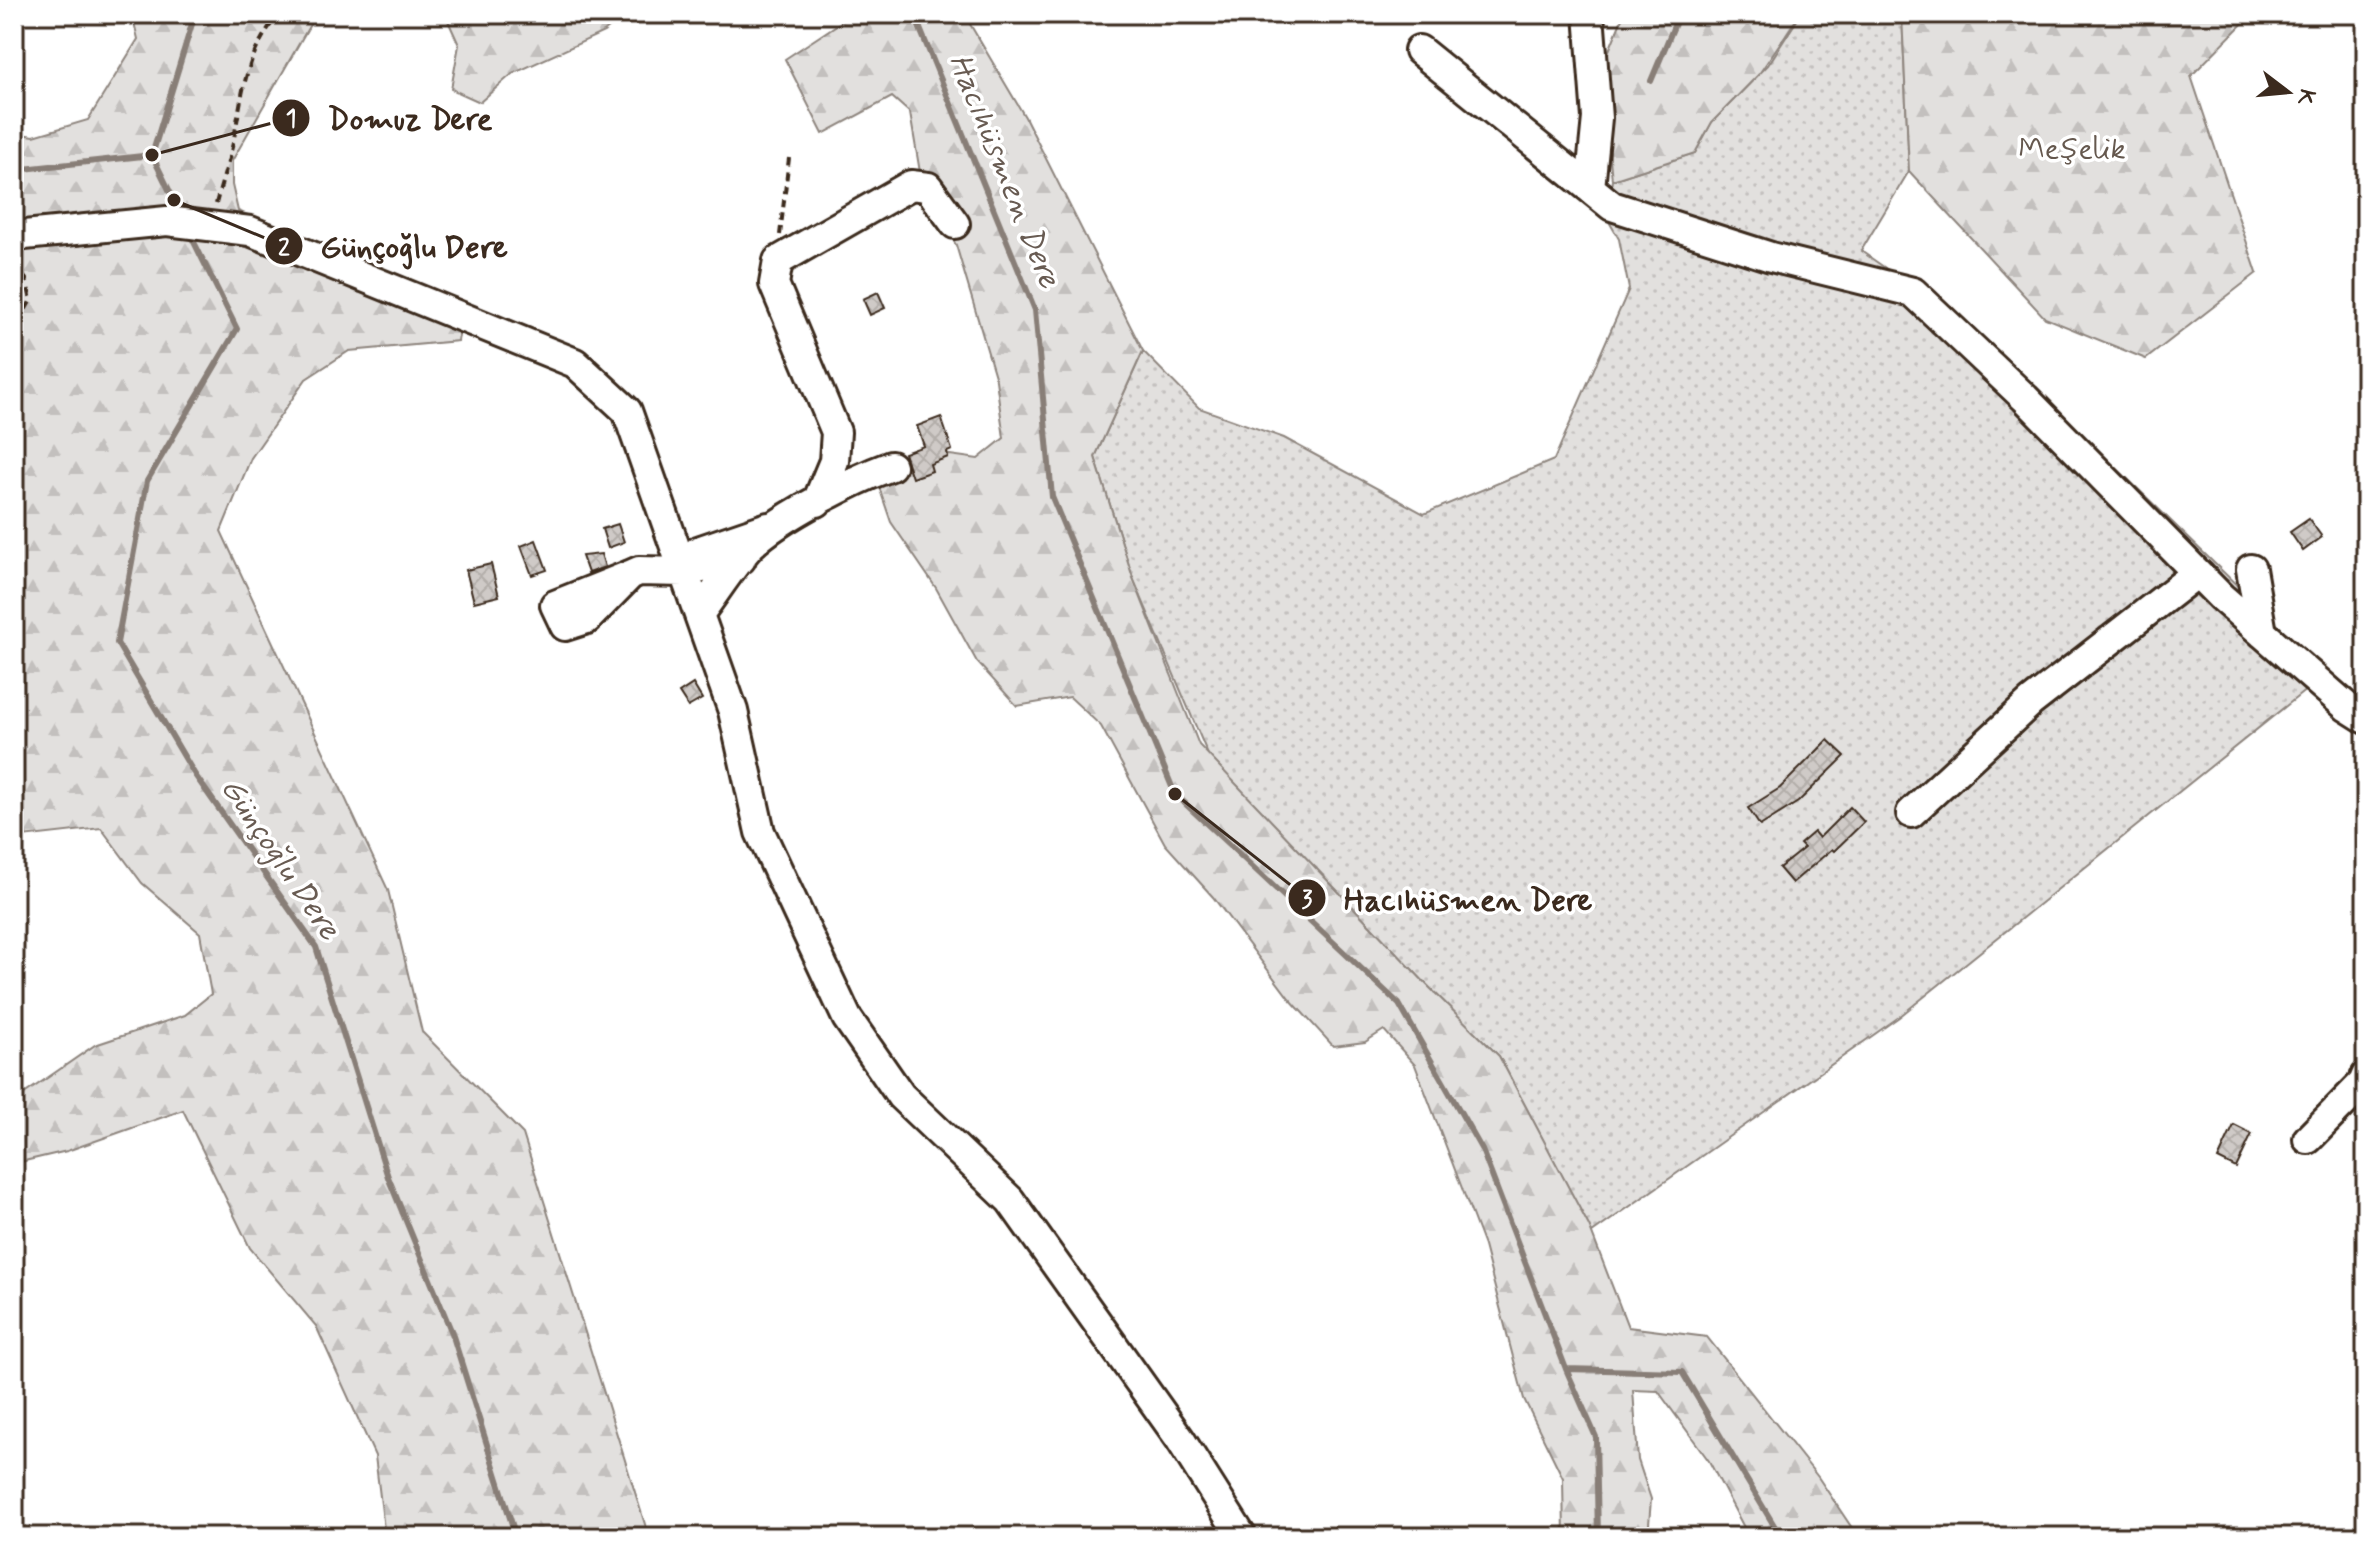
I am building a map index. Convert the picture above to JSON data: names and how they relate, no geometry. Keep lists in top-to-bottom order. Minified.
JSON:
{"water":["Hacıhüsmen Dere","Günçoğlu Dere"],"parks":["Meşelik"],"places":["Domuz Dere","Günçoğlu Dere","Hacıhüsmen Dere"],"north":"right"}
